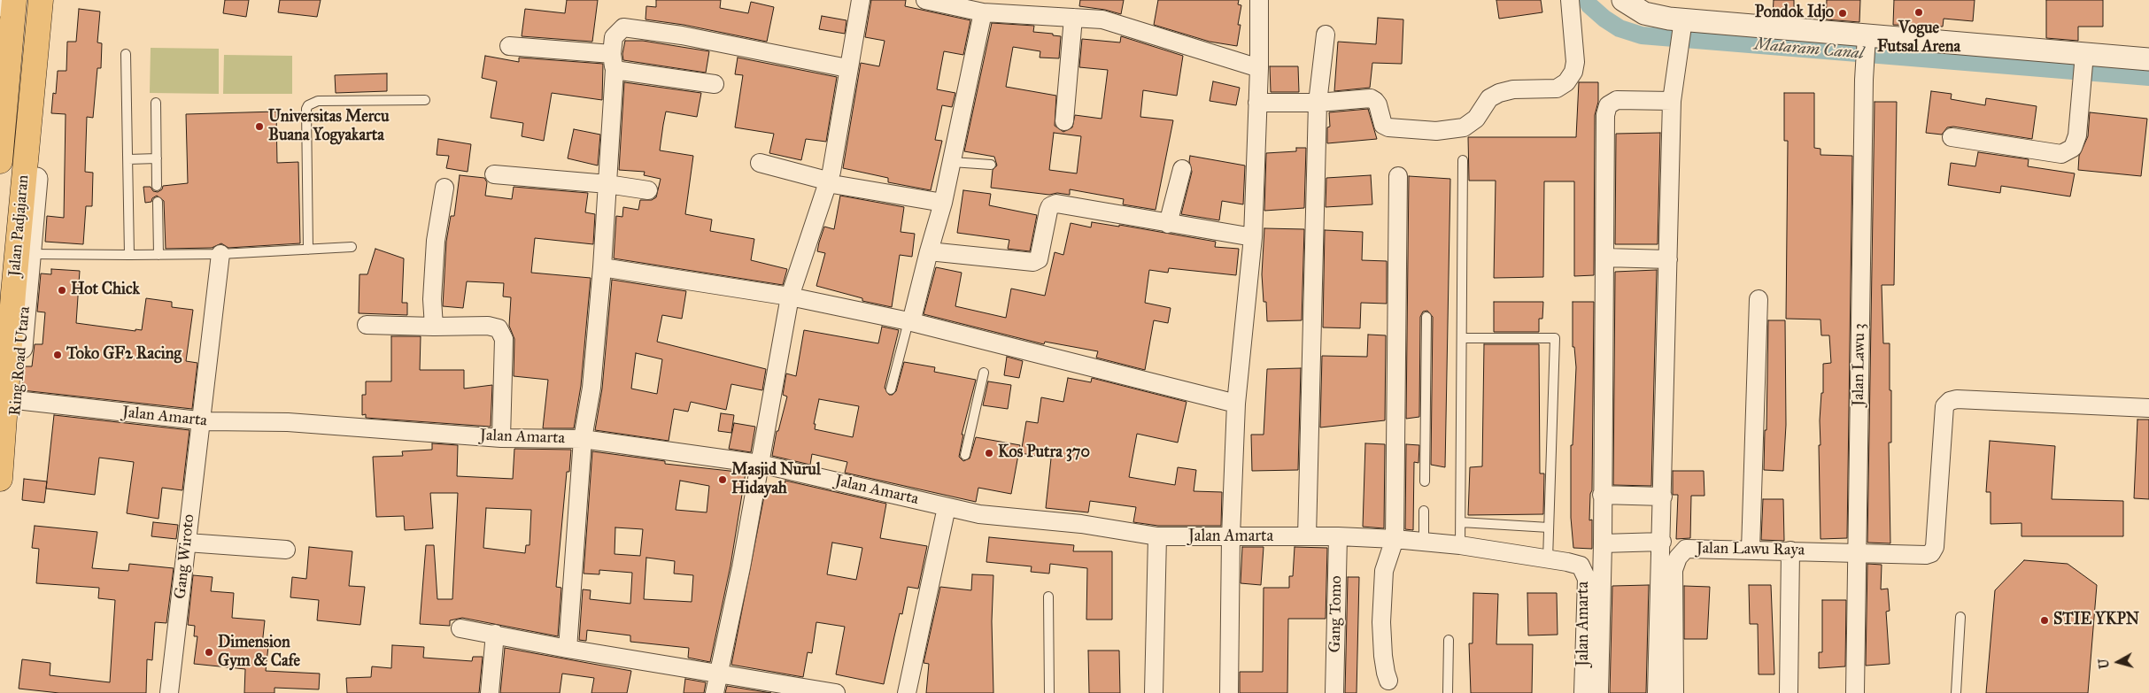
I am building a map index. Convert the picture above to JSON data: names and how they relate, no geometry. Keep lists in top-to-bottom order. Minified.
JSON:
{"streets":{"highway":["Jalan Padjajaran"],"street":["Ring Road Utara","Jalan Lawu 3","Jalan Amarta","Jalan Lawu Raya","Gang Wiroto","Gang Tomo"]},"crossings":[["Jalan Padjajaran","Ring Road Utara"],["Ring Road Utara","Jalan Amarta"],["Jalan Lawu 3","Jalan Lawu Raya"],["Jalan Amarta","Gang Wiroto"],["Jalan Amarta","Gang Tomo"]],"water":["Mataram Canal"],"places":["Vogue Futsal Arena","Pondok Idjo","Universitas Mercu Buana Yogyakarta","Hot Chick","Toko GF2 Racing","Kos Putra 370","Masjid Nurul Hidayah","STIE YKPN","Dimension Gym & Cafe"],"north":"left"}
